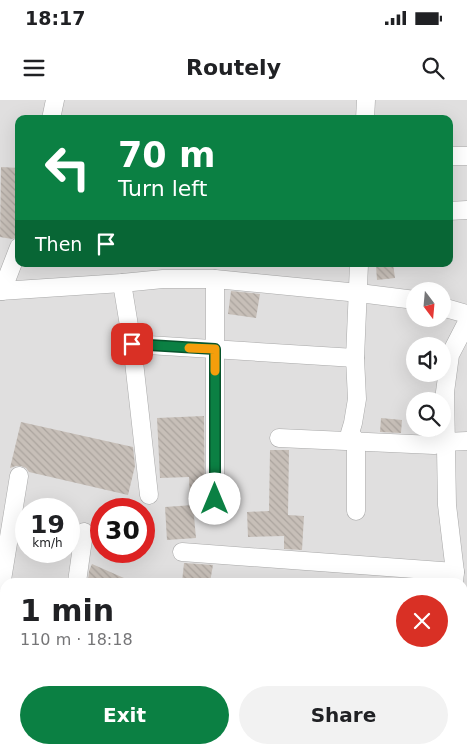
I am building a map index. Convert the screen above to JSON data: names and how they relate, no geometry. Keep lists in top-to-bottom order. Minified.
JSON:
{"north":"bottom","page":{"status":"18:17","header":"Routely","turn":["70 m","Turn left"],"then":"Then","speed":"19 km/h","limit":"30","heading":["1 min","110 m · 18:18"],"buttons":["Exit","Share"]}}
